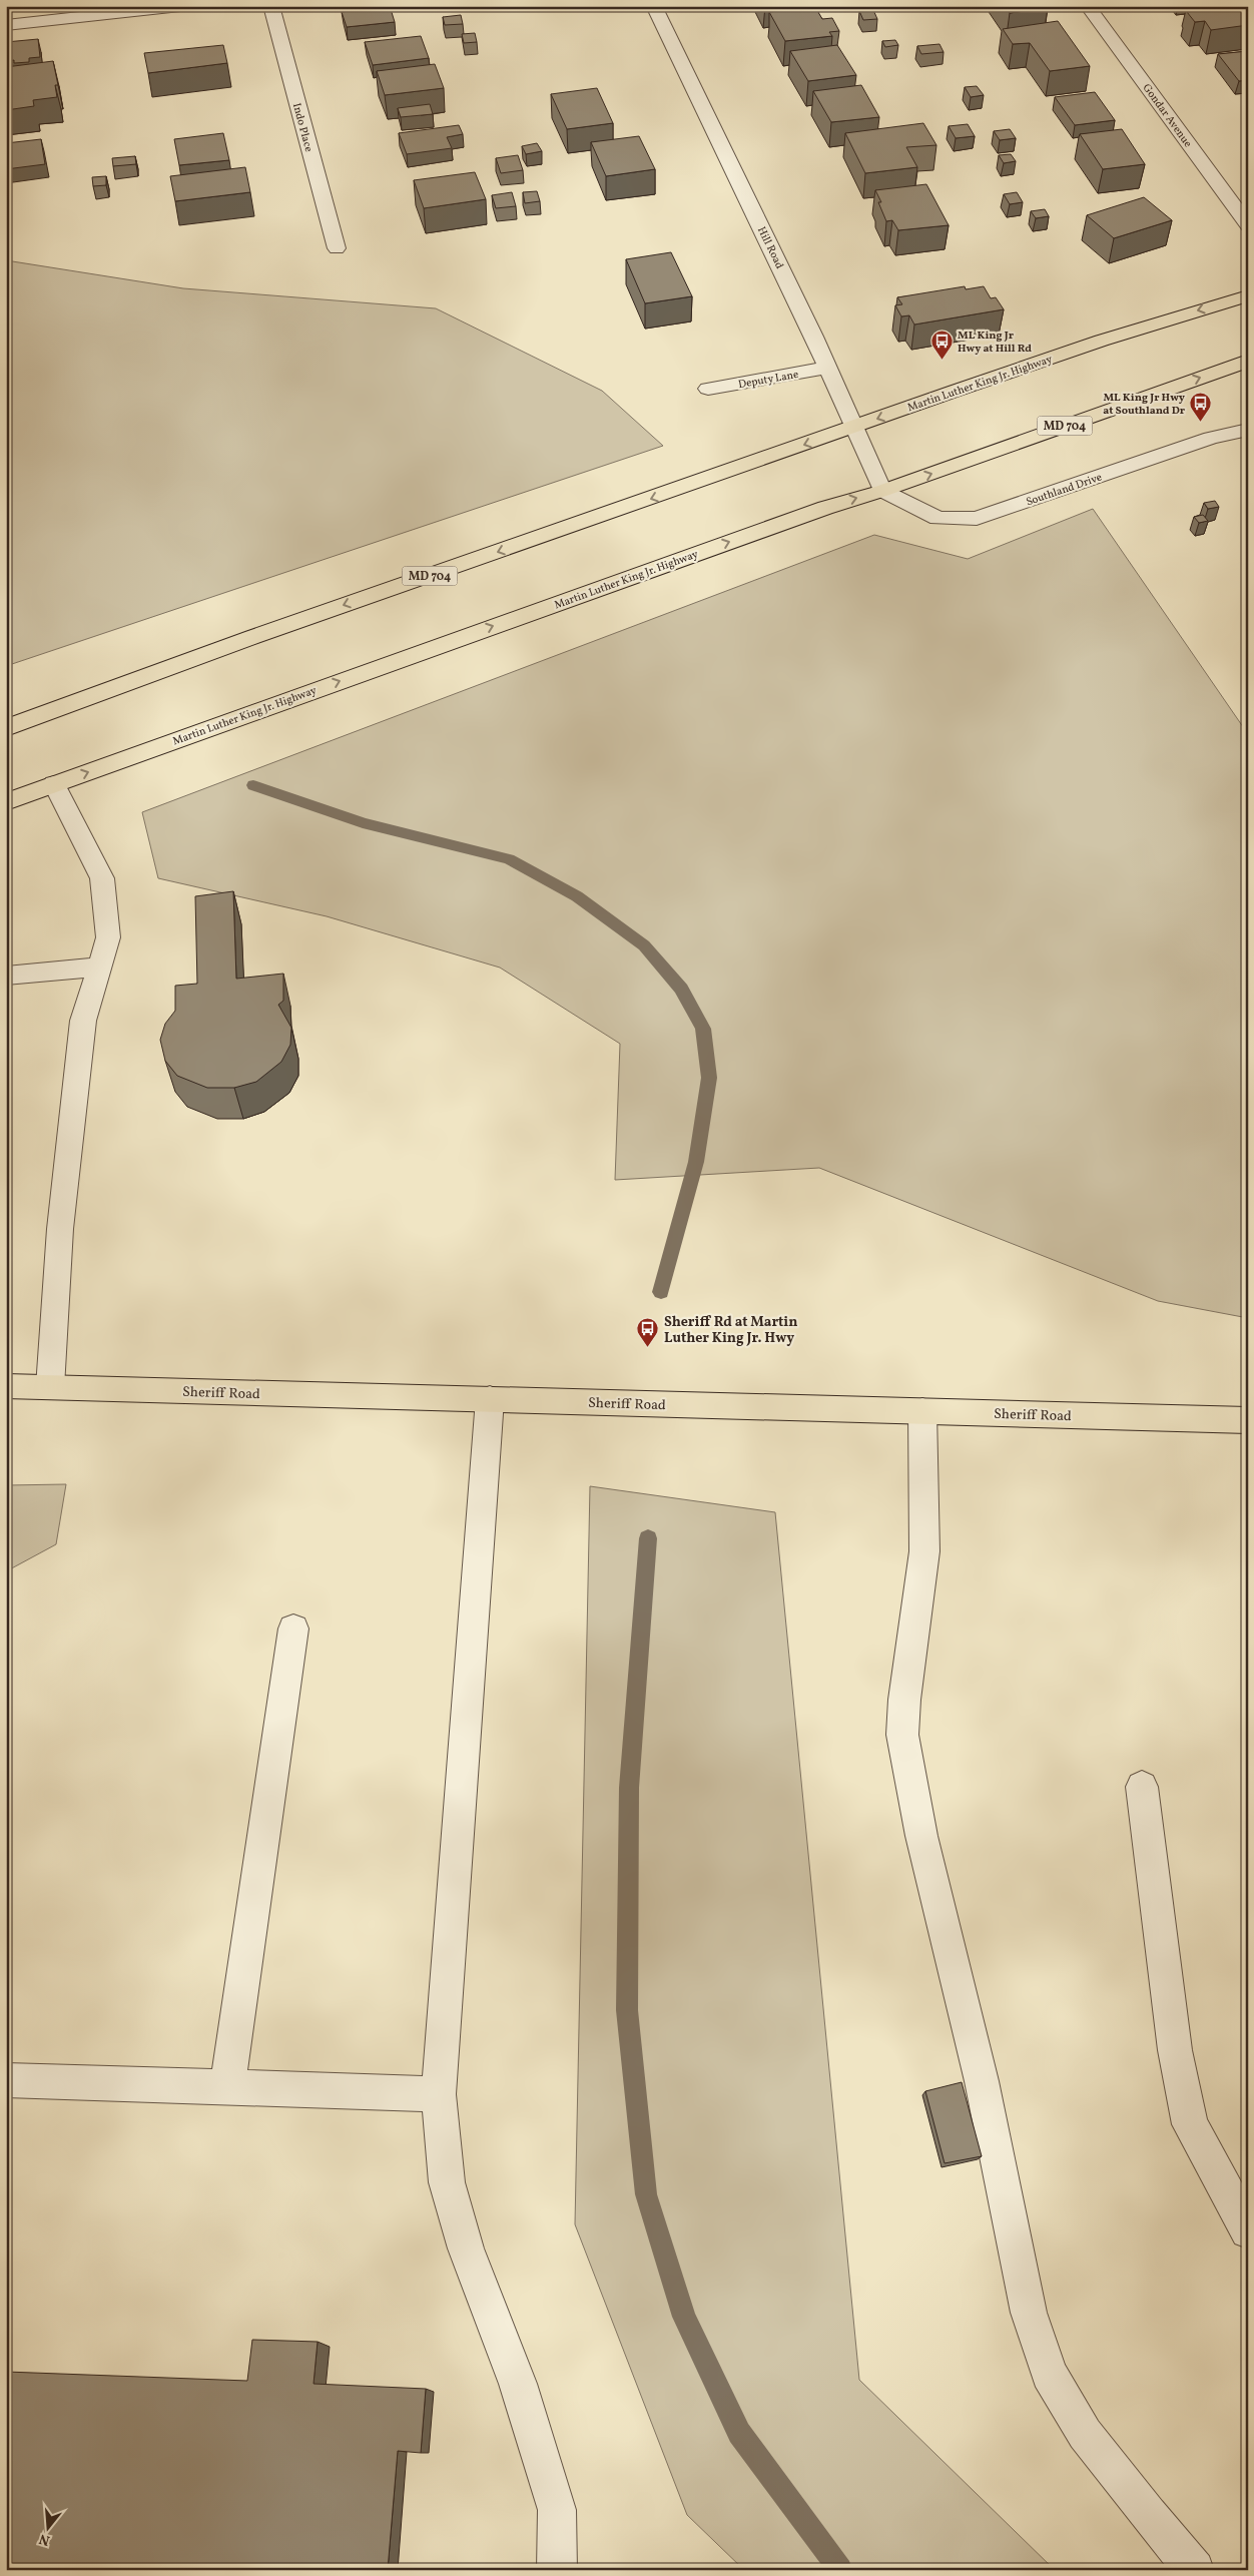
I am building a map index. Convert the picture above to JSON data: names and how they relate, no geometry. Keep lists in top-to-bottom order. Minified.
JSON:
{"streets":{"main road":["Martin Luther King Jr. Highway","MD 704","Sheriff Road"],"street":["Gondar Avenue","Indo Place","Hill Road","Deputy Lane","Southland Drive"]},"crossings":[["Hill Road","Deputy Lane"],["Hill Road","Martin Luther King Jr. Highway"],["Hill Road","Southland Drive"],["Martin Luther King Jr. Highway","Southland Drive"]],"places":{"bus stop":["ML King Jr Hwy at Hill Rd","ML King Jr Hwy at Southland Dr","Sheriff Rd at Martin Luther King Jr. Hwy"]},"north":"bottom"}
